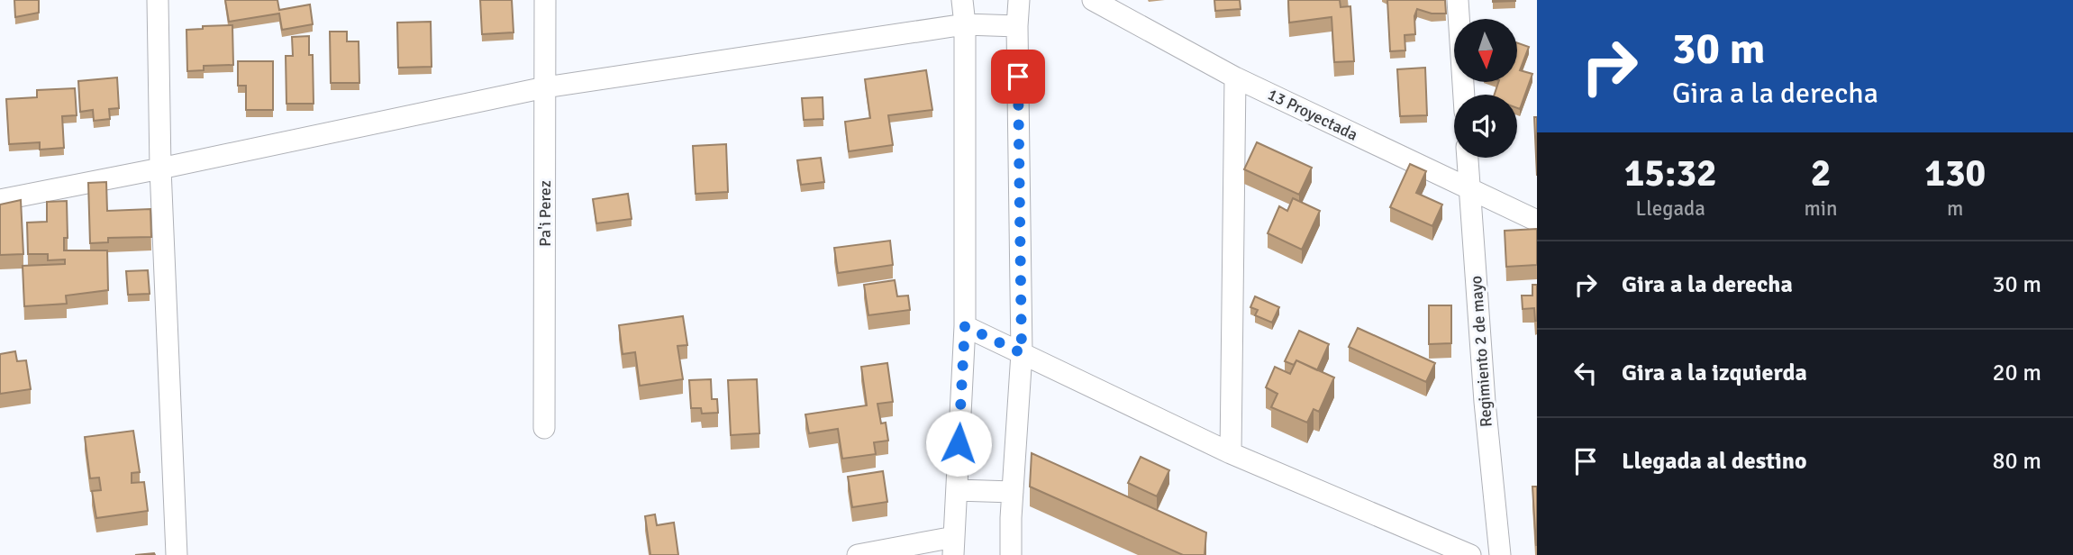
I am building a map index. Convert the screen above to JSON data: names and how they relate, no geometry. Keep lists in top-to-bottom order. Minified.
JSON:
{"streets":{"street":["13 Proyectada","Pa'i Perez","Regimiento 2 de mayo"]},"crossings":[["13 Proyectada","Regimiento 2 de mayo"]],"north":"bottom","page":{"turn":["30 m","Gira a la derecha"],"eta":["15:32","Llegada","2","min","130","m"],"list":[{"name":"Gira a la derecha","value":"30 m"},{"name":"Gira a la izquierda","value":"20 m"},{"name":"Llegada al destino","value":"80 m"}]}}
